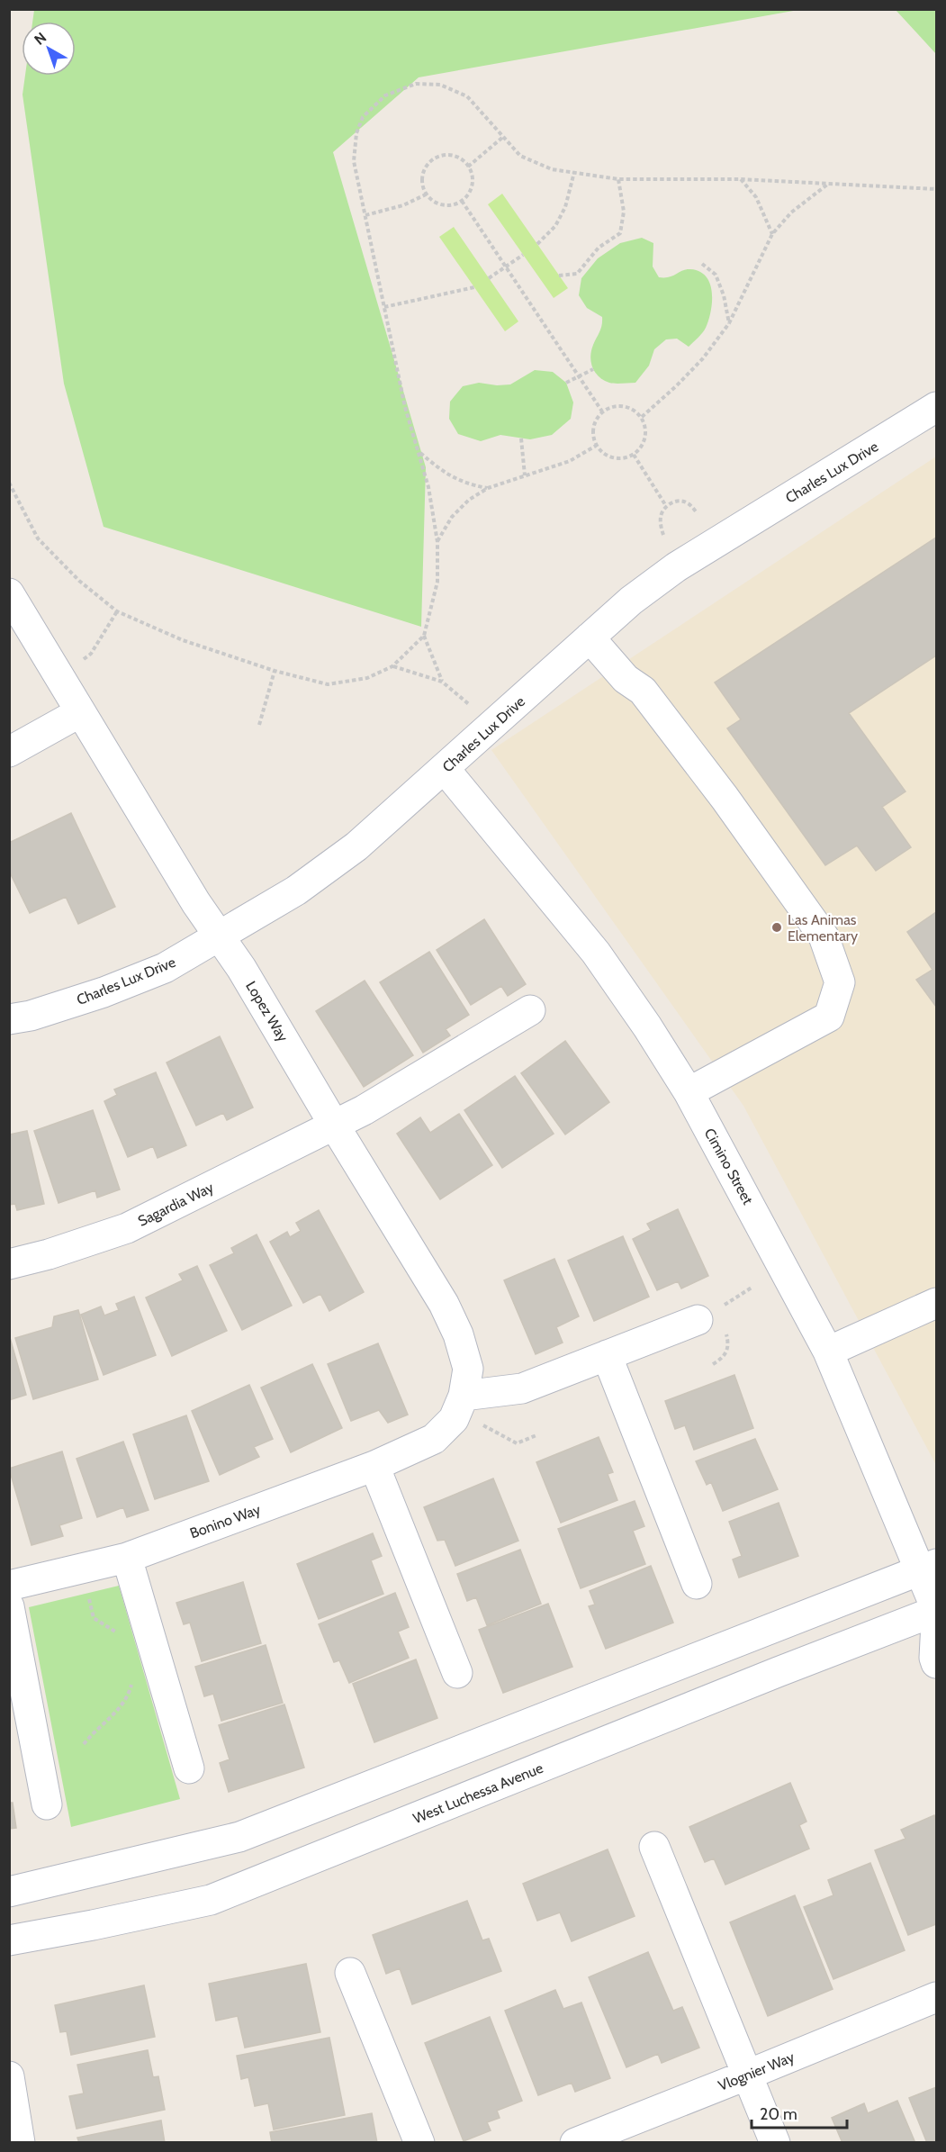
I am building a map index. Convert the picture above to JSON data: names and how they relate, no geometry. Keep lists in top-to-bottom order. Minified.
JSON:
{"streets":{"street":["Charles Lux Drive","Lopez Way","Cimino Street","Sagardia Way","Bonino Way","West Luchessa Avenue","Vlognier Way"]},"crossings":[["Charles Lux Drive","Lopez Way"],["Charles Lux Drive","Cimino Street"],["Lopez Way","Sagardia Way"],["Lopez Way","Bonino Way"],["Cimino Street","West Luchessa Avenue"]],"places":["Las Animas Elementary"],"scale_bar":"20 m","north":"top left"}
